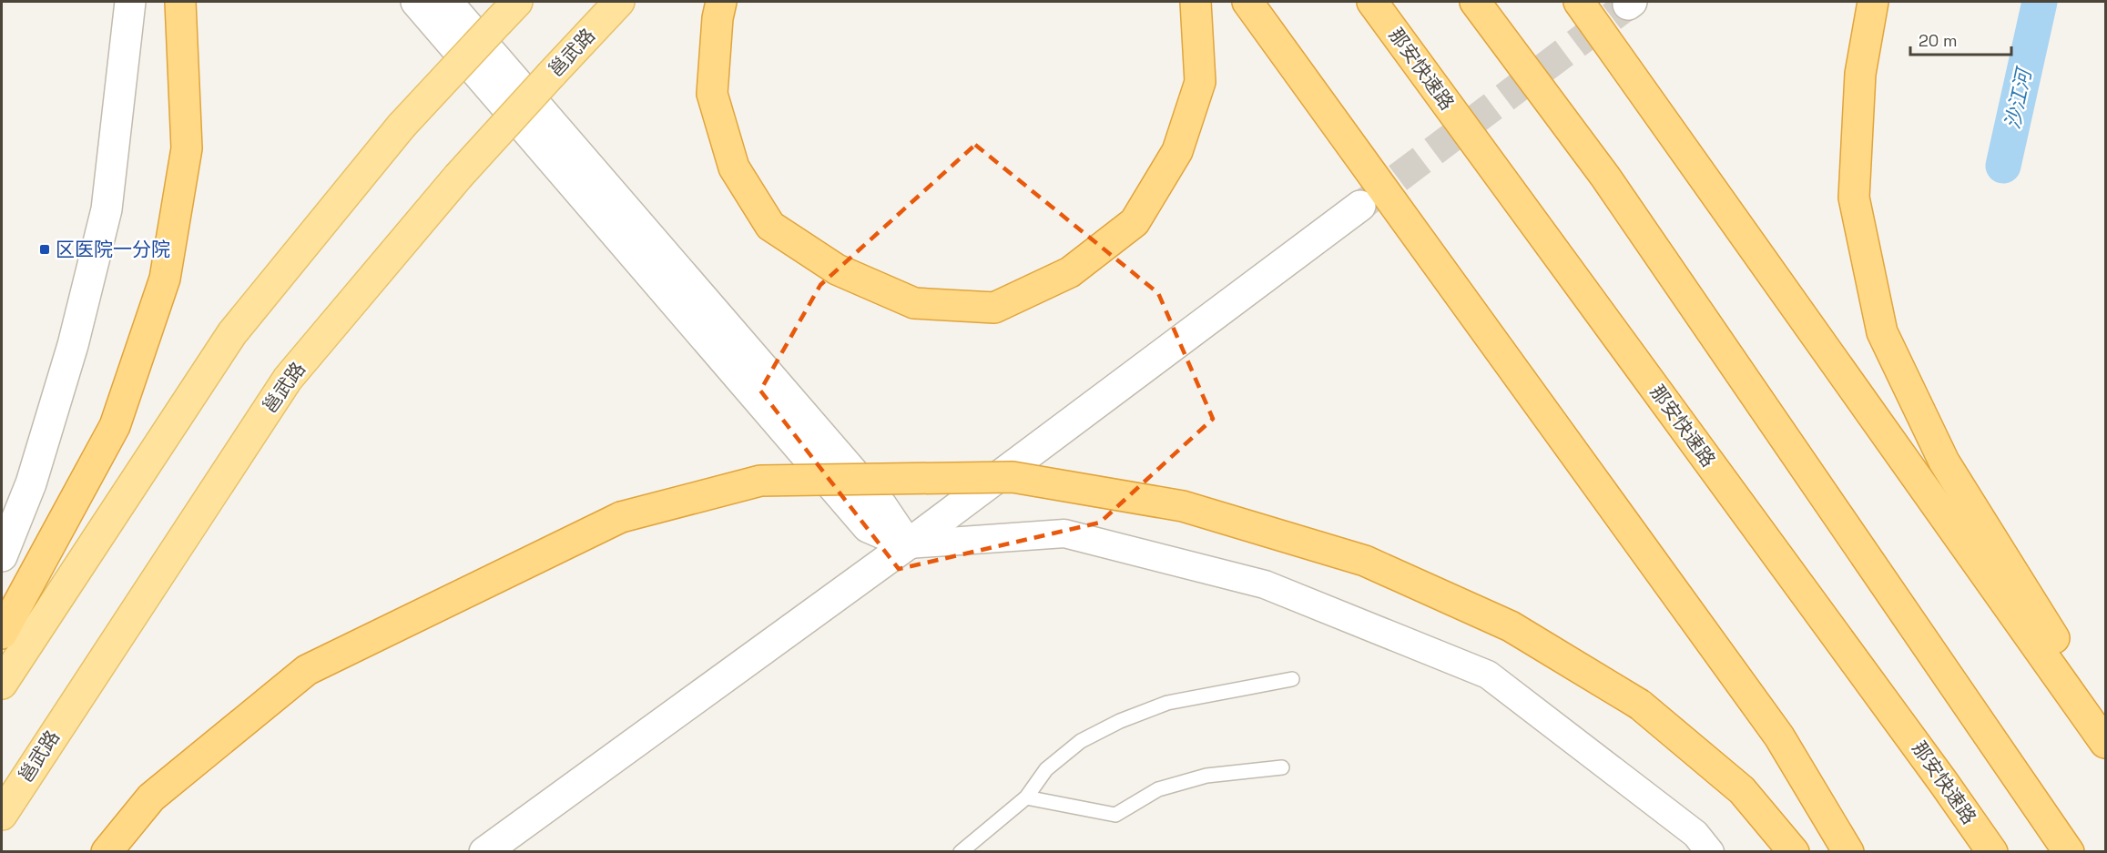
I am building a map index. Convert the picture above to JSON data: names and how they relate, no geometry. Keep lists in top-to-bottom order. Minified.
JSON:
{"streets":{"highway":["那安快速路"],"main road":["邕武路"]},"water":["沙江河"],"places":{"transit":["区医院一分院"]},"scale_bar":"20 m"}
